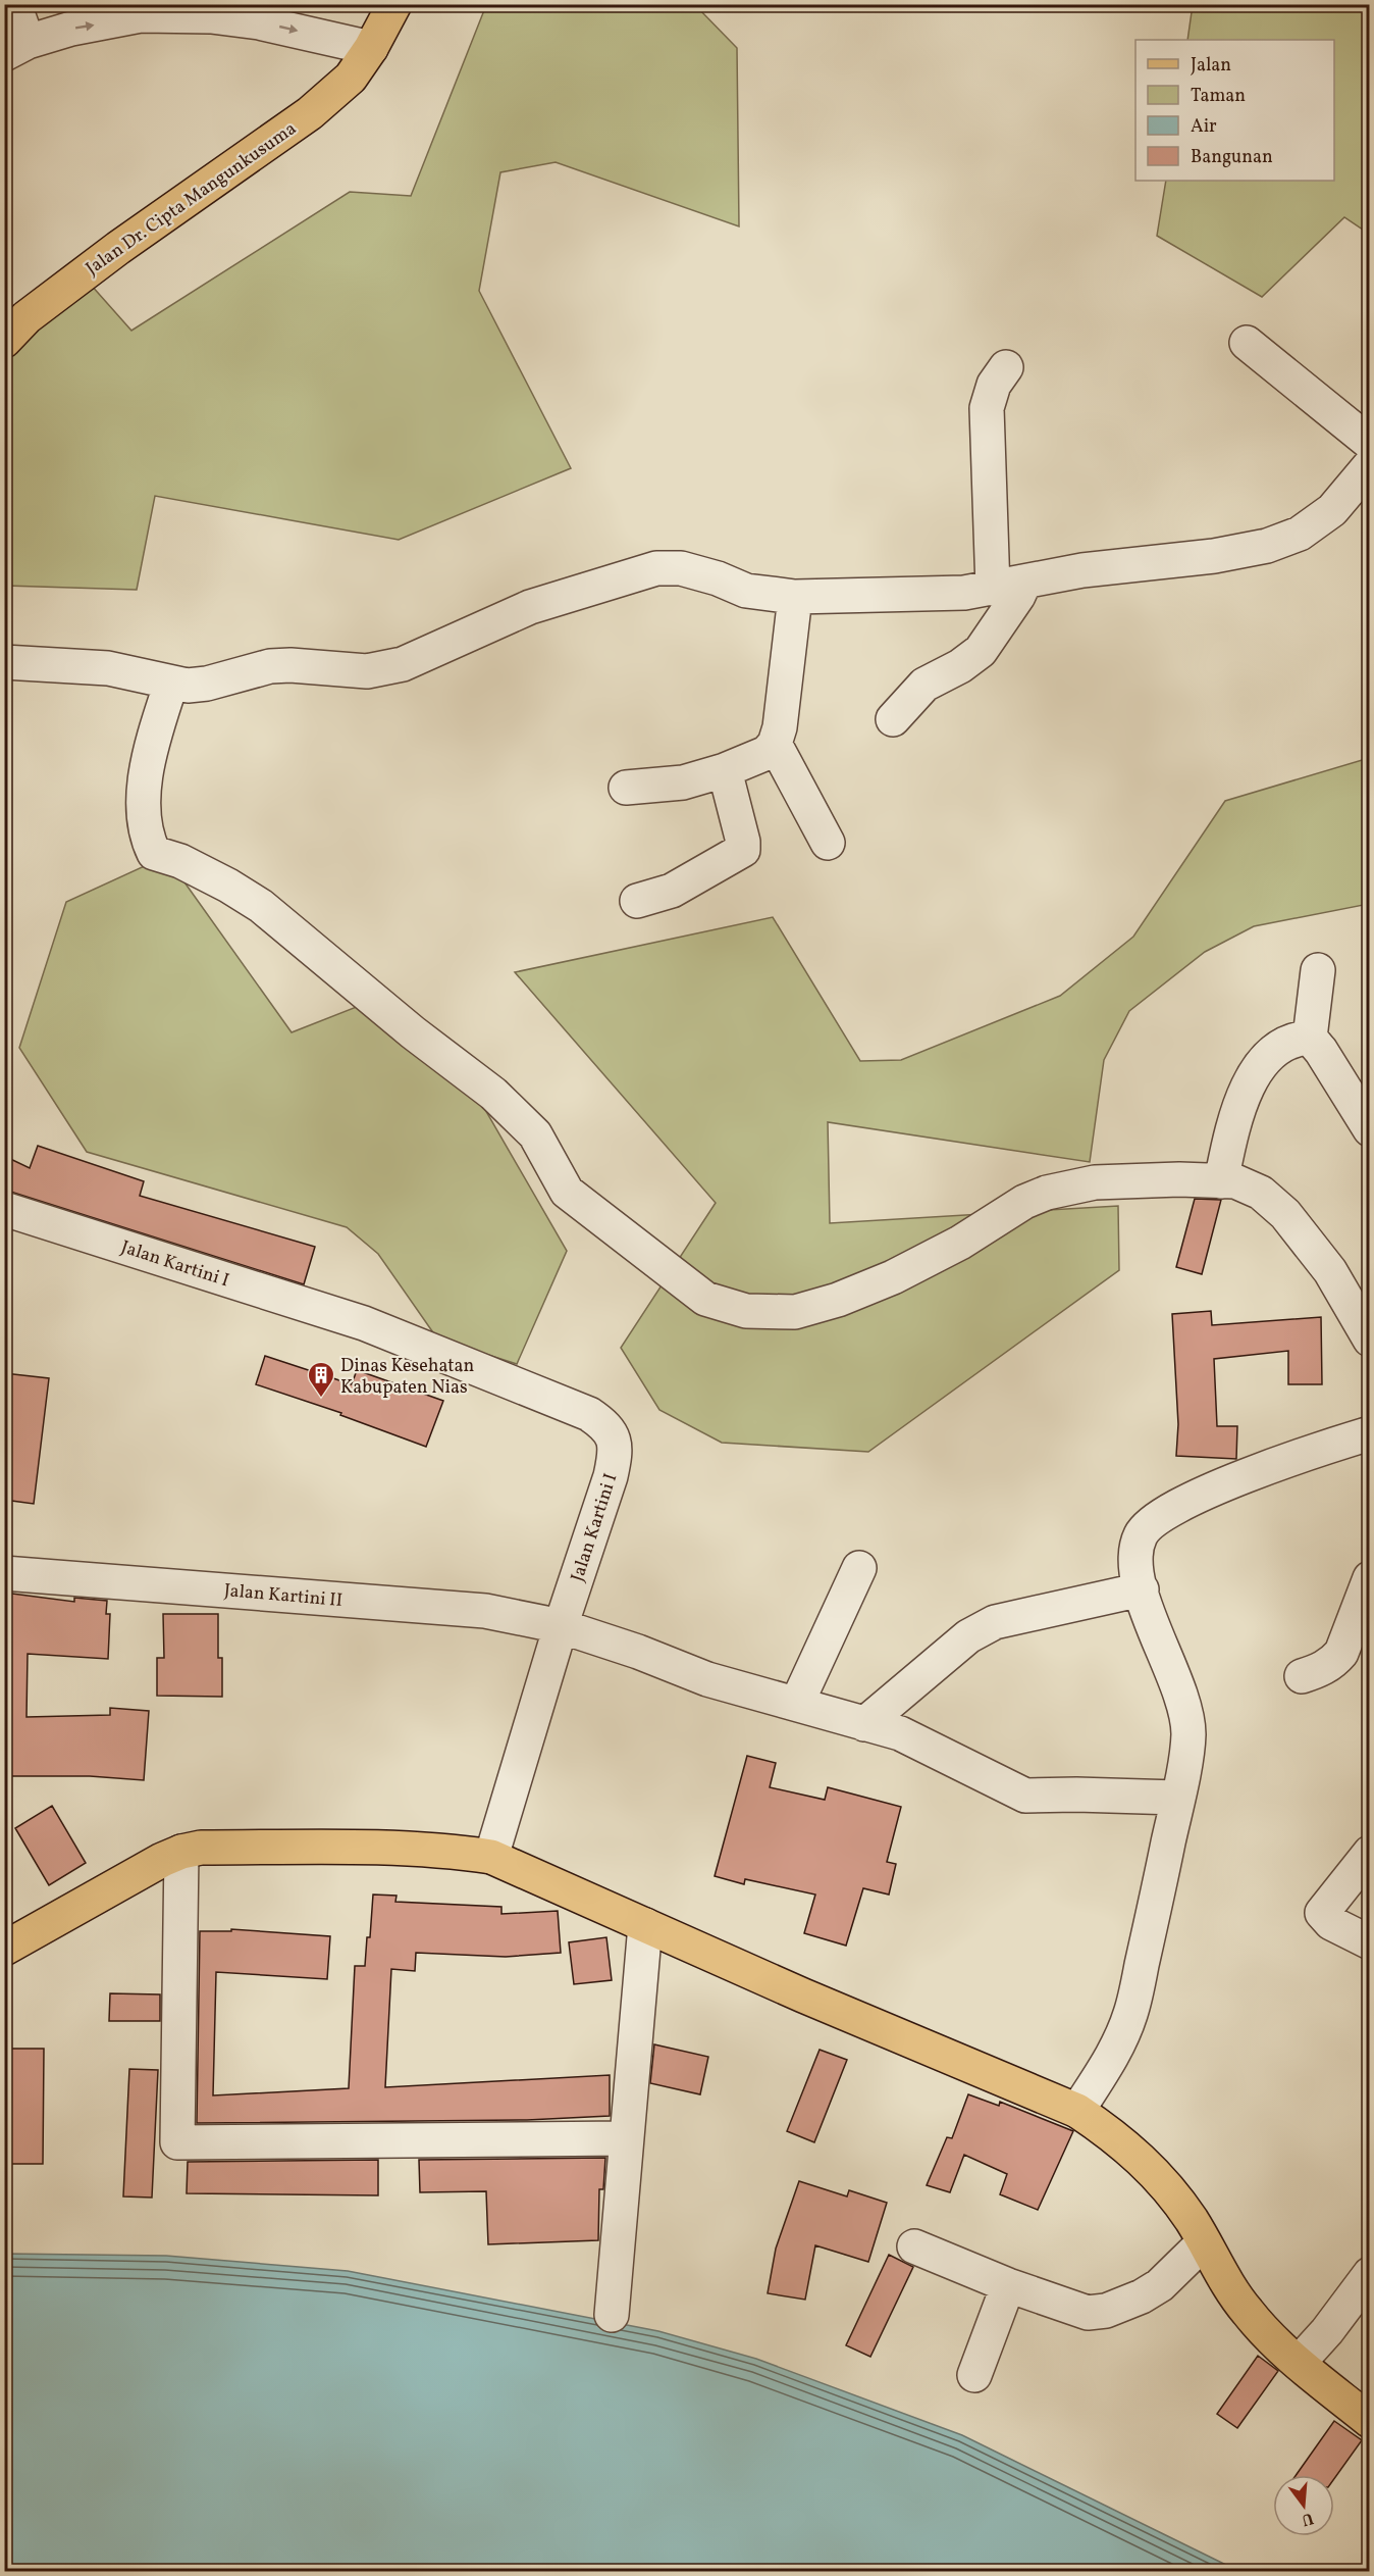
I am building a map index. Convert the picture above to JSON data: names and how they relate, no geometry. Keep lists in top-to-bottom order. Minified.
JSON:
{"streets":{"main road":["Jalan Dr. Cipta Mangunkusuma"],"street":["Jalan Kartini I","Jalan Kartini II"]},"crossings":[["Jalan Kartini I","Jalan Kartini II"]],"places":{"building":["Dinas Kesehatan Kabupaten Nias"]},"legend":["Jalan","Taman","Air","Bangunan"],"north":"bottom"}
